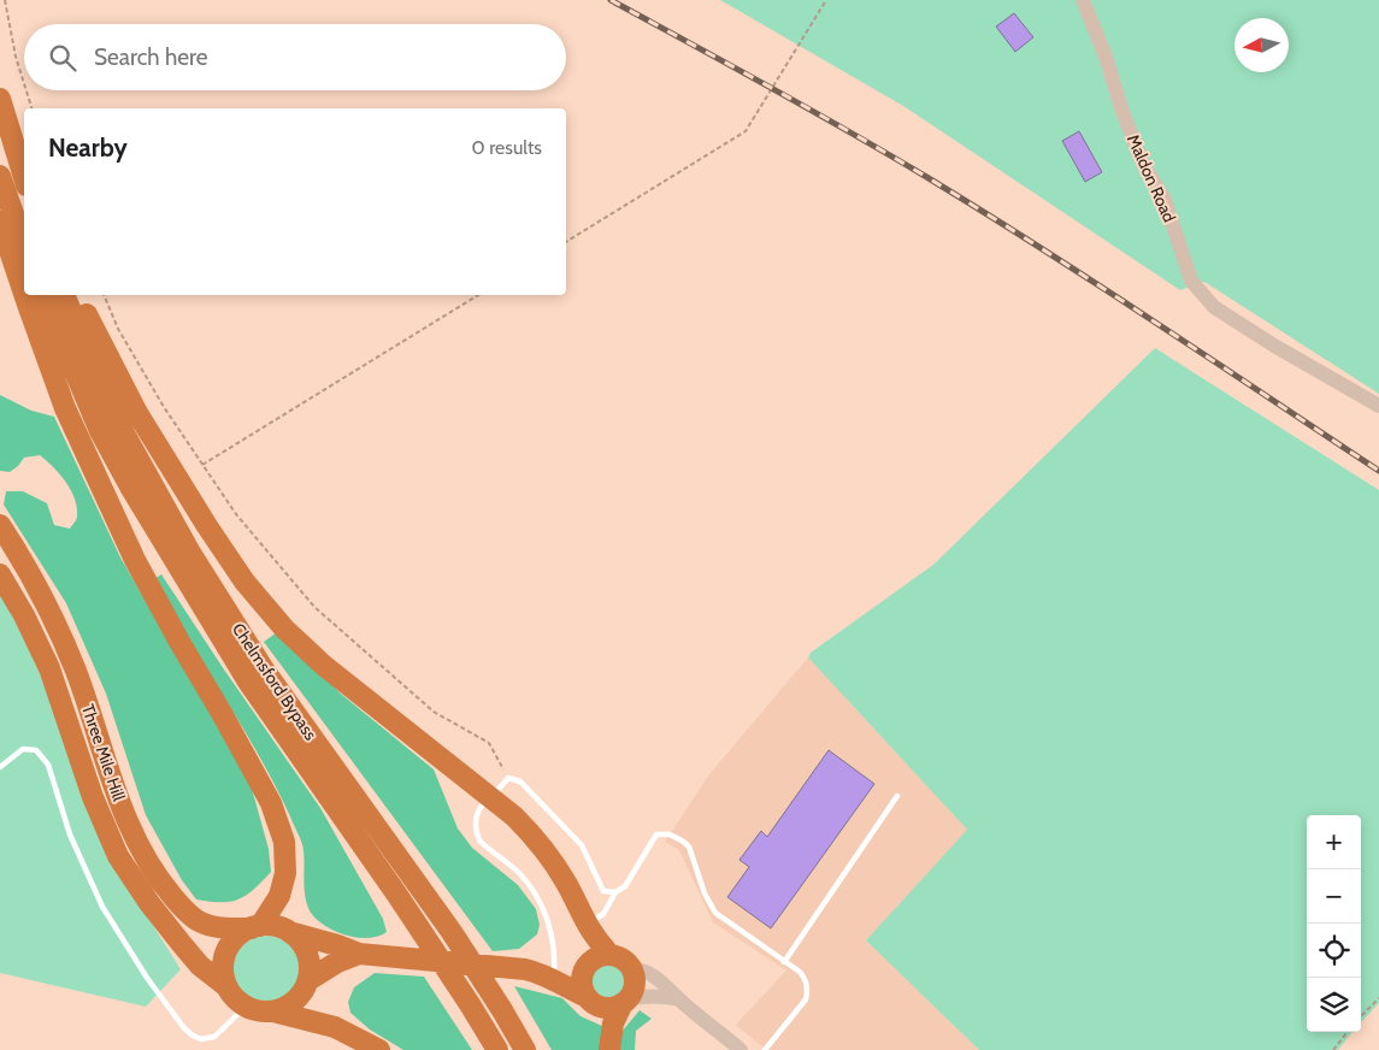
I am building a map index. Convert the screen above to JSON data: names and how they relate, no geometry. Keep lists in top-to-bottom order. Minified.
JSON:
{"streets":{"highway":["Chelmsford Bypass","Three Mile Hill"],"street":["Maldon Road"]},"north":"left","page":{"search":"Search here","heading":["Nearby","0 results"],"map_buttons":["+","−"]}}
